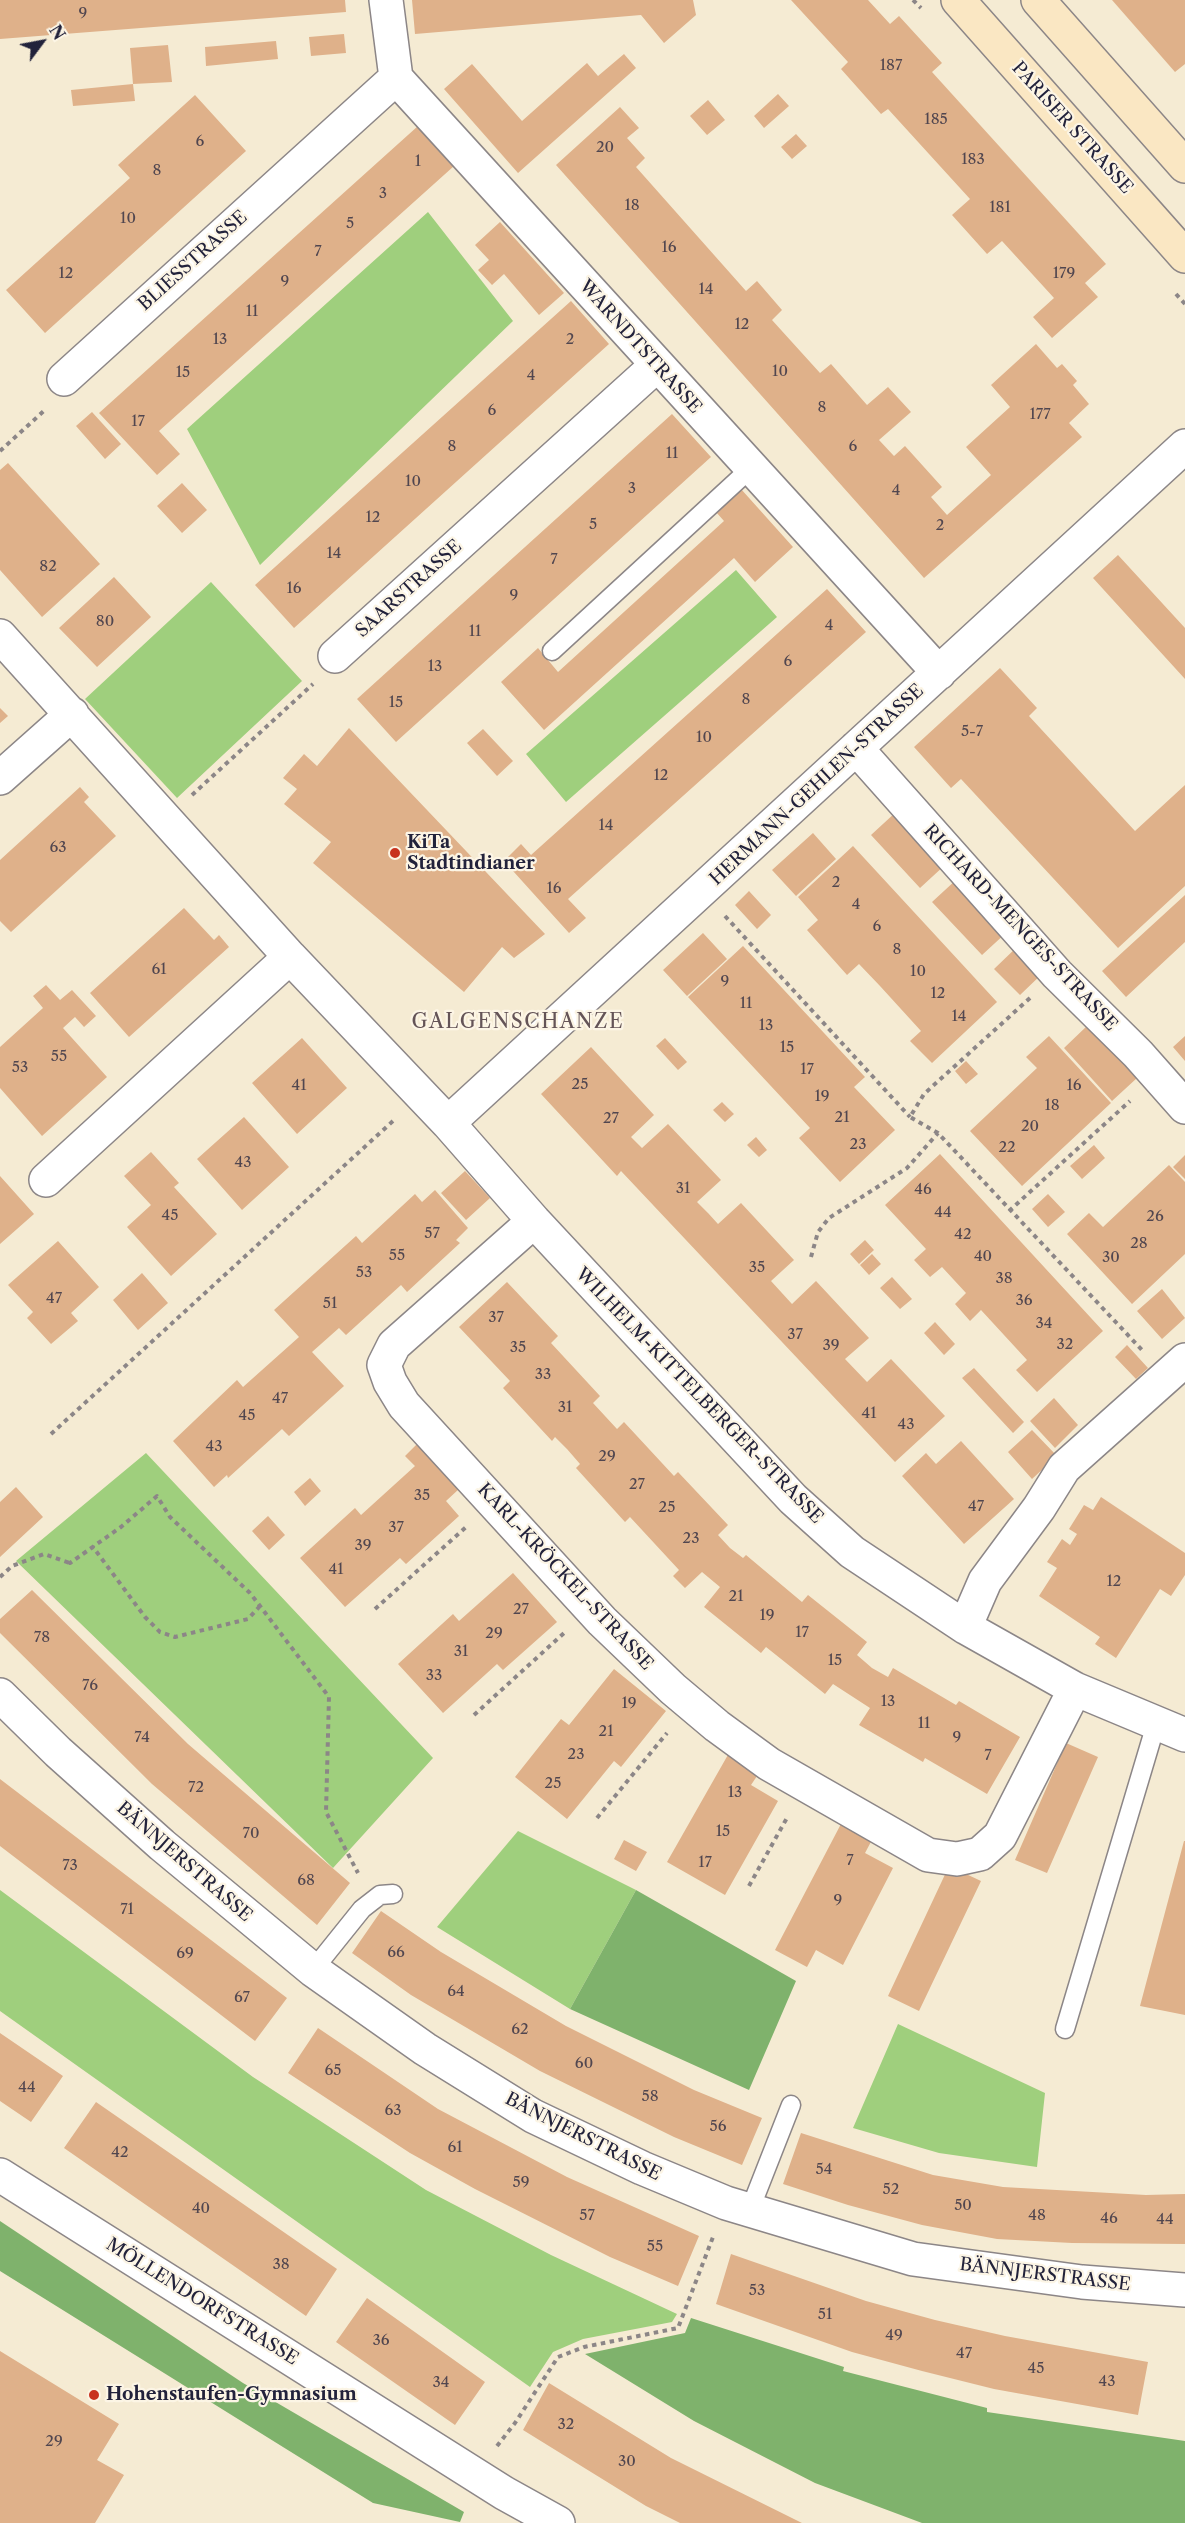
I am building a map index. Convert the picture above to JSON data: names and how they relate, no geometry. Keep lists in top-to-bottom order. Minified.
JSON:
{"streets":{"main road":["PARISER STRASSE"],"street":["BLIESSTRASSE","WARNDTSTRASSE","SAARSTRASSE","HERMANN-GEHLEN-STRASSE","RICHARD-MENGES-STRASSE","WILHELM-KITTELBERGER-STRASSE","KARL-KRÖCKEL-STRASSE","BÄNNJERSTRASSE","MÖLLENDORFSTRASSE"]},"crossings":[["BLIESSTRASSE","WARNDTSTRASSE"],["WARNDTSTRASSE","SAARSTRASSE"],["WARNDTSTRASSE","HERMANN-GEHLEN-STRASSE"],["HERMANN-GEHLEN-STRASSE","RICHARD-MENGES-STRASSE"],["HERMANN-GEHLEN-STRASSE","WILHELM-KITTELBERGER-STRASSE"],["WILHELM-KITTELBERGER-STRASSE","KARL-KRÖCKEL-STRASSE"]],"districts":["GALGENSCHANZE"],"places":["KiTa Stadtindianer","Hohenstaufen-Gymnasium"],"house_numbers":["9","187","185","6","20","183","1","8","3","18","181","10","5","16","7","12","179","9","14","11","12","13","2","10","15","4","8","6","177","17","8","6","11","10","3","4","12","5","2","14","7","82","16","9","80","4","11","6","13","8","15","5-7","10","12","14","63","2","16","4","6","8","61","10","9","12","11","14","13","15","55","53","17","25","41","16","19","18","21","27","20","23","22","43","31","46","44","45","26","57","42","28","55","40","30","35","53","38","47","36","51","37","34","37","32","39","35","33","47","31","41","45","43","43","29","27","35","47","25","37","23","39","41","12","21","27","19","17","29","78","31","15","33","76","13","19","11","21","74","9","23","7","25","72","13","15","70","7","17","73","68","9","71","66","69","64","67","62","60","65","44","58","63","56","61","42","54","59","52","50","40","57","48","46","44","55","38","53","51","49","36","47","45","43","34","32","29","30"],"north":"top right"}
